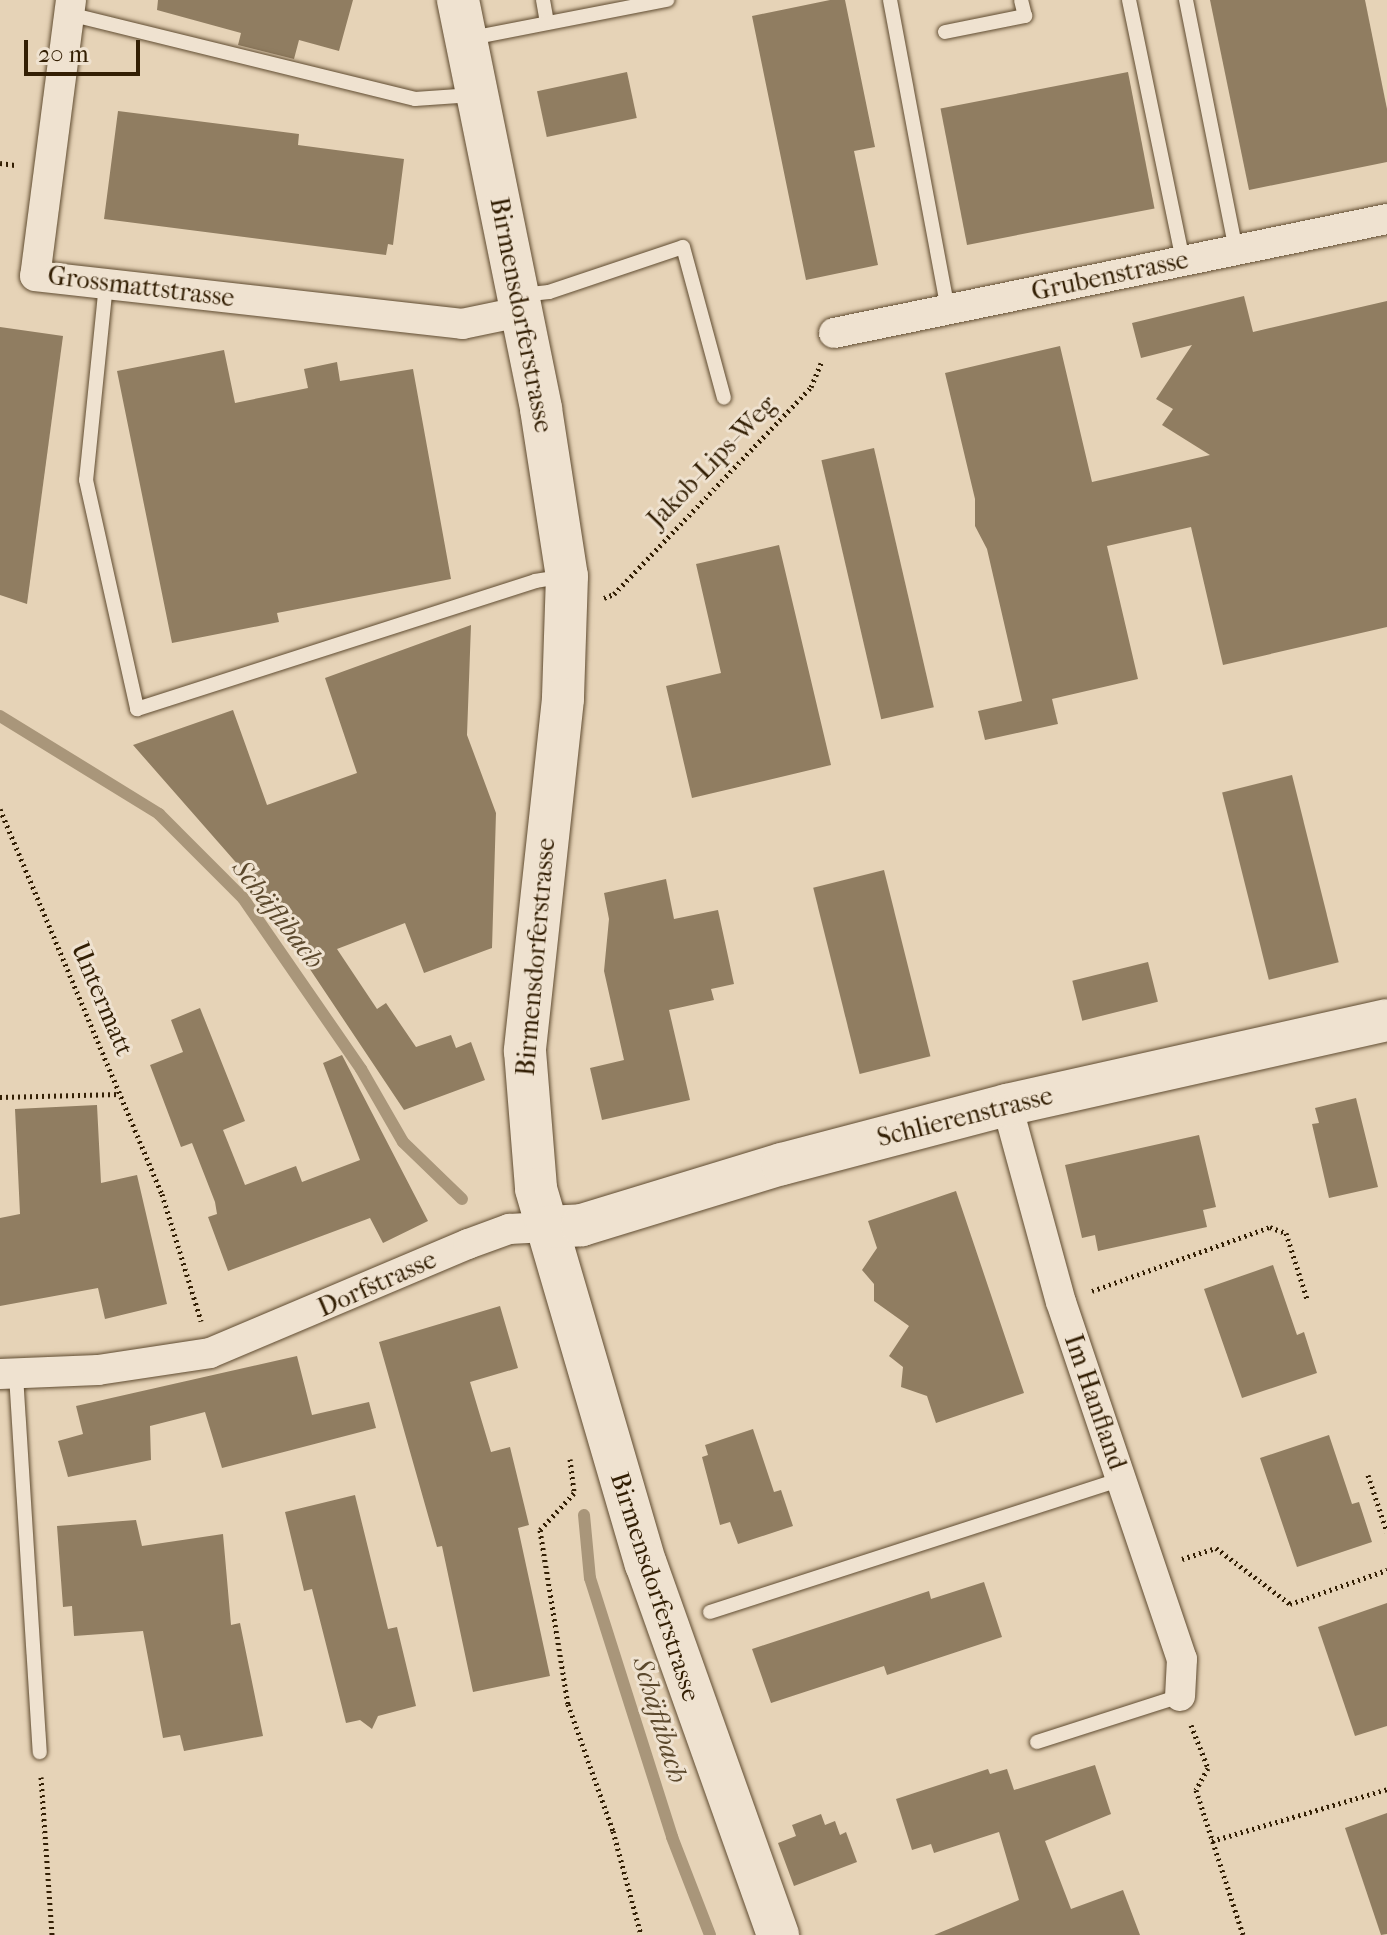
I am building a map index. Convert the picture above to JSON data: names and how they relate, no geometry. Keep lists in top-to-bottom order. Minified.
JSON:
{"streets":{"main road":["Birmensdorferstrasse","Schlierenstrasse"],"street":["Grubenstrasse","Grossmattstrasse","Dorfstrasse","Im Hanfland"],"path":["Jakob-Lips-Weg","Untermatt"]},"crossings":[["Grubenstrasse","Jakob-Lips-Weg"],["Grossmattstrasse","Birmensdorferstrasse"],["Birmensdorferstrasse","Jakob-Lips-Weg"],["Birmensdorferstrasse","Schlierenstrasse"],["Birmensdorferstrasse","Dorfstrasse"],["Schlierenstrasse","Dorfstrasse"],["Schlierenstrasse","Im Hanfland"]],"water":["Schäflibach"],"scale_bar":"20 m"}
